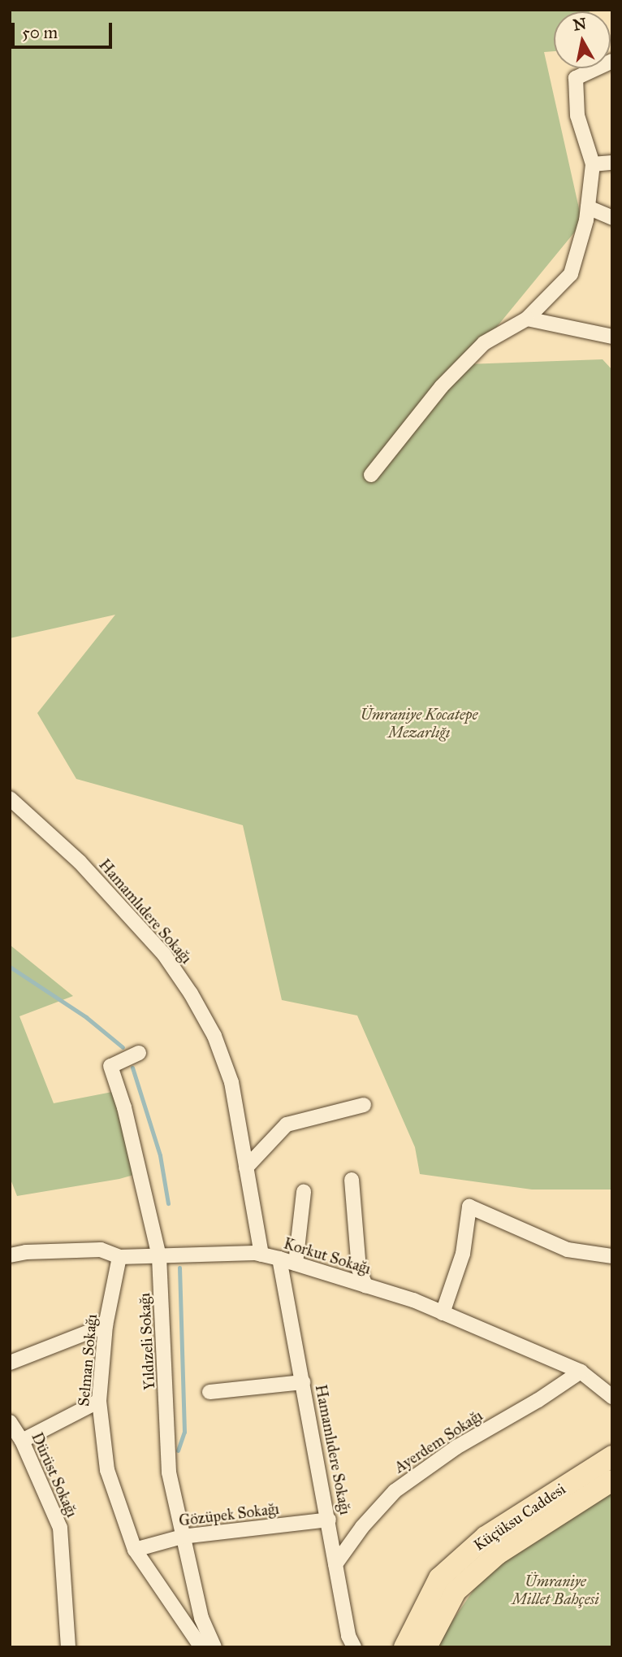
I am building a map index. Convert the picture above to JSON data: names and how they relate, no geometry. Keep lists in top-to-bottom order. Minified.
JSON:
{"streets":{"main road":["Küçüksu Caddesi"],"street":["Hamamlıdere Sokağı","Korkut Sokağı","Yıldızeli Sokağı","Selman Sokağı","Ayerdem Sokağı","Dürüst Sokağı","Gözüpek Sokağı"]},"crossings":[["Hamamlıdere Sokağı","Korkut Sokağı"],["Hamamlıdere Sokağı","Ayerdem Sokağı"],["Hamamlıdere Sokağı","Gözüpek Sokağı"],["Korkut Sokağı","Yıldızeli Sokağı"],["Korkut Sokağı","Selman Sokağı"],["Korkut Sokağı","Ayerdem Sokağı"],["Yıldızeli Sokağı","Gözüpek Sokağı"],["Selman Sokağı","Gözüpek Sokağı"]],"parks":["Ümraniye Kocatepe Mezarlığı","Ümraniye Millet Bahçesi"],"scale_bar":"50 m","north":"top"}
